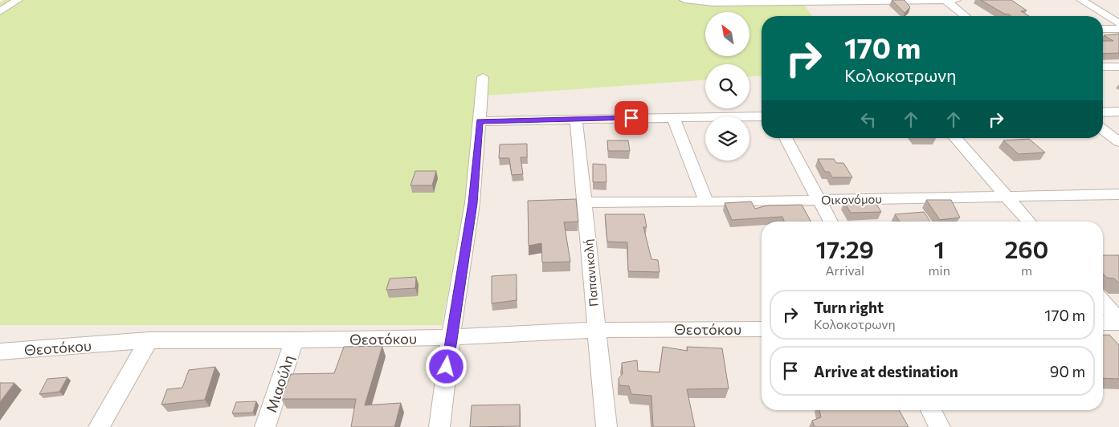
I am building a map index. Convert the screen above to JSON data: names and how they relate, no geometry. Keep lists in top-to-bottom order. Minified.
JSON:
{"streets":{"street":["Οικονόμου","Παπανικολή","Θεοτόκου","Μιαούλη"]},"crossings":[["Οικονόμου","Παπανικολή"],["Παπανικολή","Θεοτόκου"],["Θεοτόκου","Μιαούλη"]],"north":"top left","page":{"turn":["170 m","Κολοκοτρωνη"],"eta":["17:29","Arrival","1","min","260","m"],"list":[{"name":"Turn right","note":"Κολοκοτρωνη","value":"170 m"},{"name":"Arrive at destination","value":"90 m"}]}}
